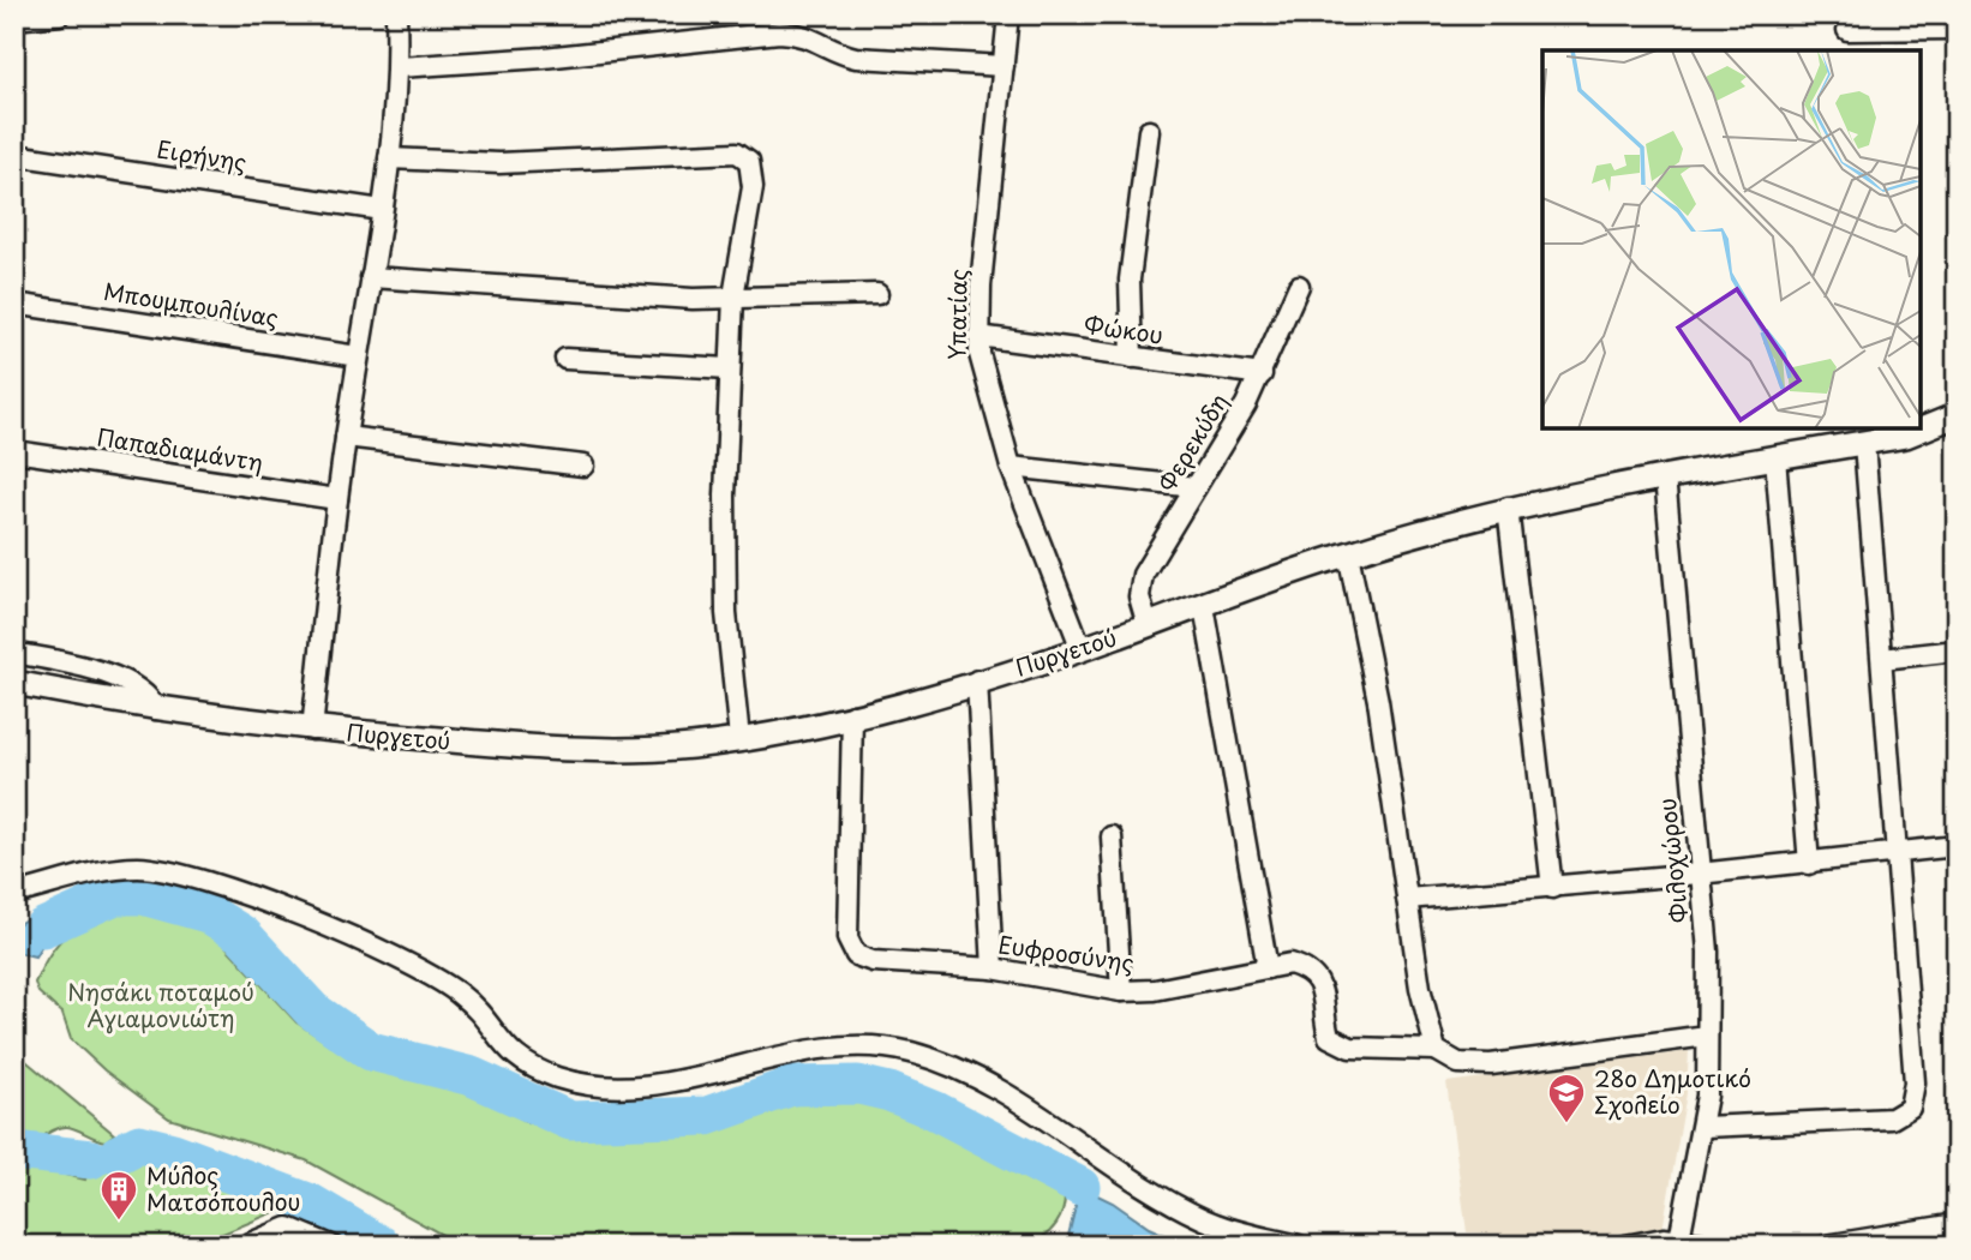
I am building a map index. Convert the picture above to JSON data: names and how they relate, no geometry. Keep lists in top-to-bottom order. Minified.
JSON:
{"streets":{"street":["Ειρήνης","Μπουμπουλίνας","Υπατίας","Φώκου","Φερεκύδη","Παπαδιαμάντη","Πυργετού","Φιλοχώρου","Ευφροσύνης"]},"crossings":[["Υπατίας","Φώκου"],["Υπατίας","Πυργετού"],["Φώκου","Φερεκύδη"],["Φερεκύδη","Πυργετού"],["Πυργετού","Φιλοχώρου"],["Πυργετού","Ευφροσύνης"]],"parks":["Νησάκι ποταμού Αγιαμονιώτη"],"places":{"school or university":["28ο Δημοτικό Σχολείο"],"building":["Μύλος Ματσόπουλου"]}}
